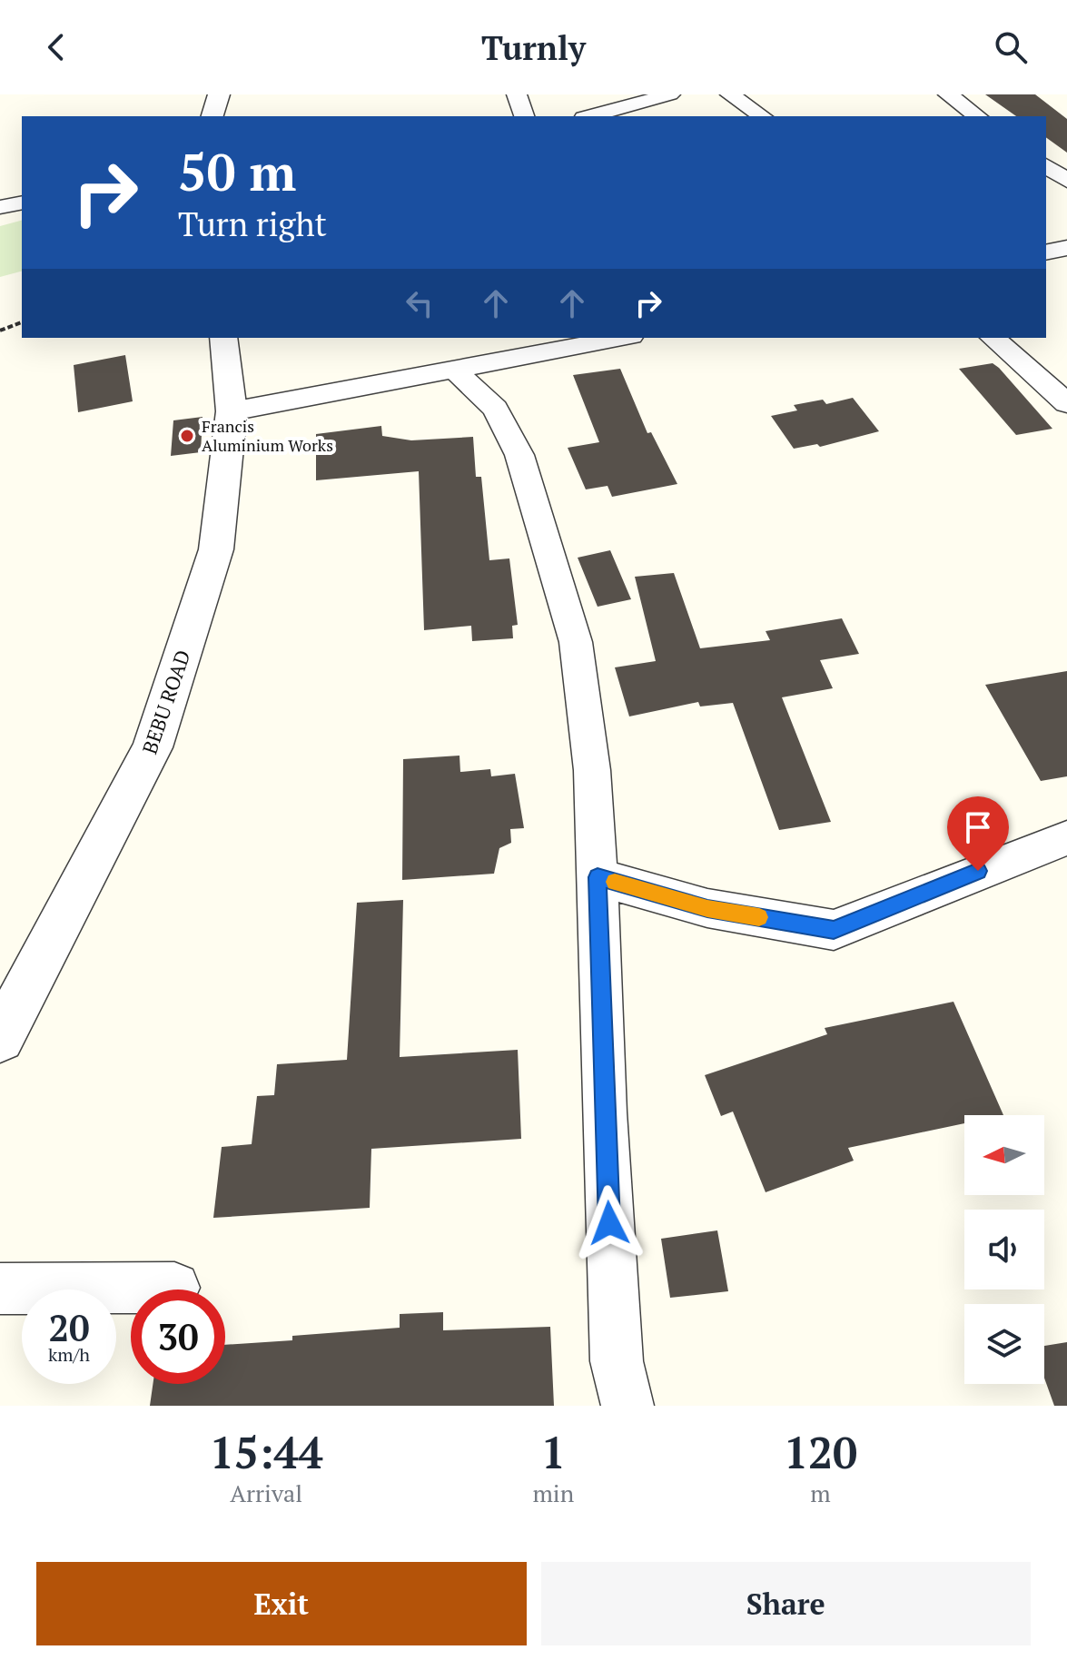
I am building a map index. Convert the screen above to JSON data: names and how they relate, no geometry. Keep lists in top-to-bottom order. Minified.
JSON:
{"streets":{"street":["BEBU ROAD"]},"places":["Francis Aluminium Works"],"north":"left","page":{"header":"Turnly","turn":["50 m","Turn right"],"speed":"20 km/h","limit":"30","eta":["15:44","Arrival","1","min","120","m"],"buttons":["Exit","Share"]}}
